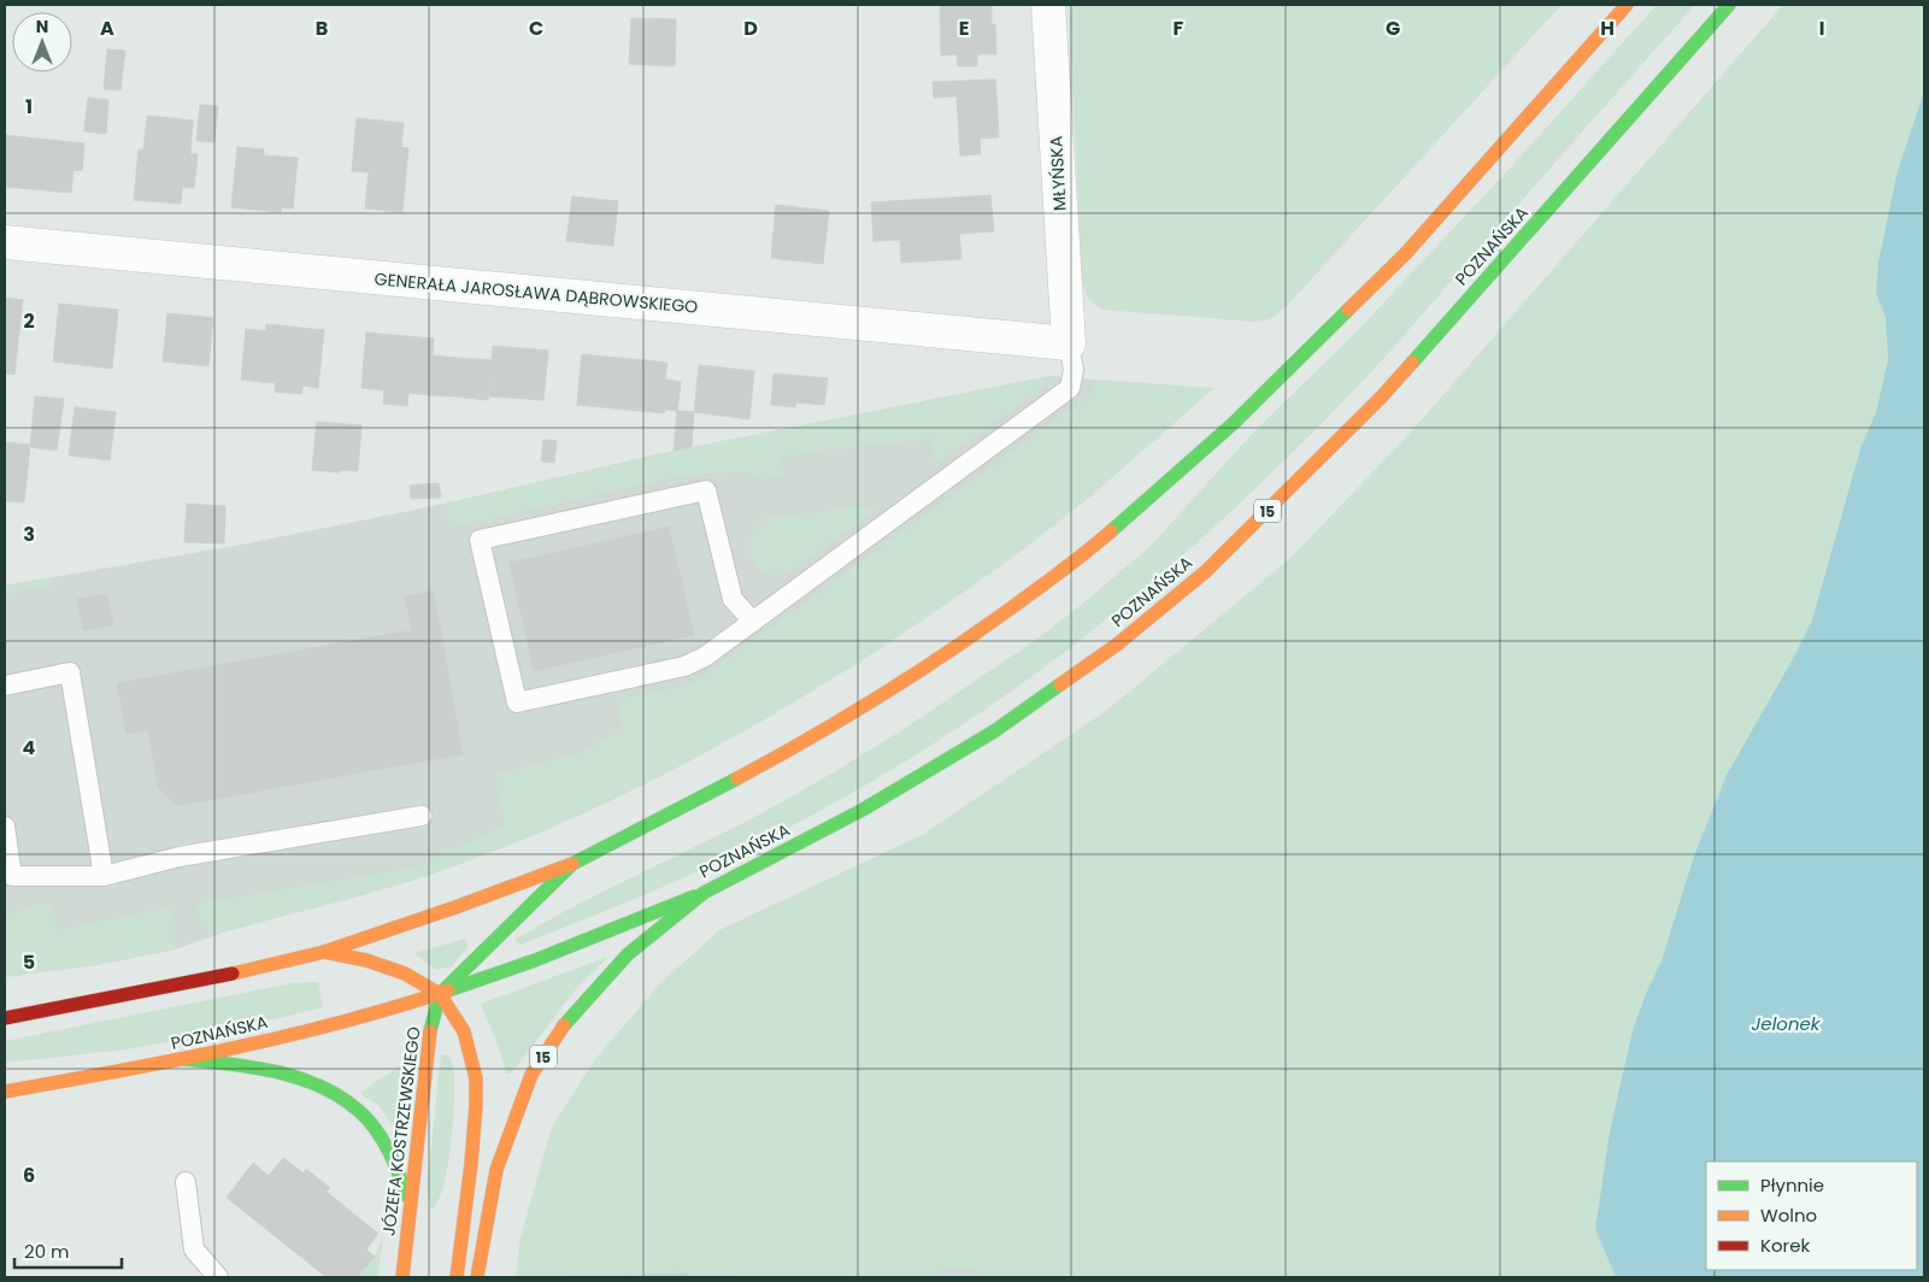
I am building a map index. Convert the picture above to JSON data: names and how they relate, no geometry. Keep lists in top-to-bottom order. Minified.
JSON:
{"streets":{"main road":["POZNAŃSKA","15","JÓZEFA KOSTRZEWSKIEGO"],"street":["MŁYŃSKA","GENERAŁA JAROSŁAWA DĄBROWSKIEGO"]},"crossings":[["MŁYŃSKA","GENERAŁA JAROSŁAWA DĄBROWSKIEGO"],["POZNAŃSKA","15"],["POZNAŃSKA","JÓZEFA KOSTRZEWSKIEGO"]],"water":["Jelonek"],"legend":["Płynnie","Wolno","Korek"],"scale_bar":"20 m","north":"top","grid":{"columns":["A","B","C","D","E","F","G","H","I"],"rows":["1","2","3","4","5","6"]}}
